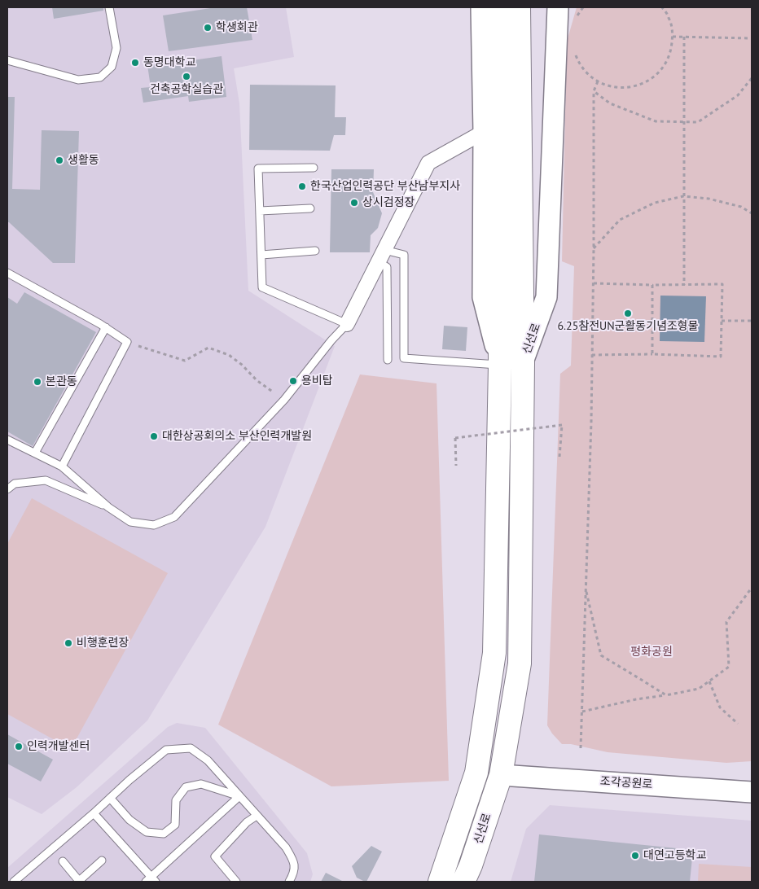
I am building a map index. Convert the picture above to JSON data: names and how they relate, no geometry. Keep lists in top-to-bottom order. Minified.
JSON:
{"streets":{"highway":["신선로"],"main road":["조각공원로"]},"crossings":[["신선로","조각공원로"]],"parks":["평화공원"],"places":["학생회관","동명대학교","건축공학실습관","생활동","한국산업인력공단 부산남부지사","상시검정장","6.25참전UN군활동기념조형물","용비탑","본관동","대한상공회의소 부산인력개발원","비행훈련장","인력개발센터","대연고등학교"]}
